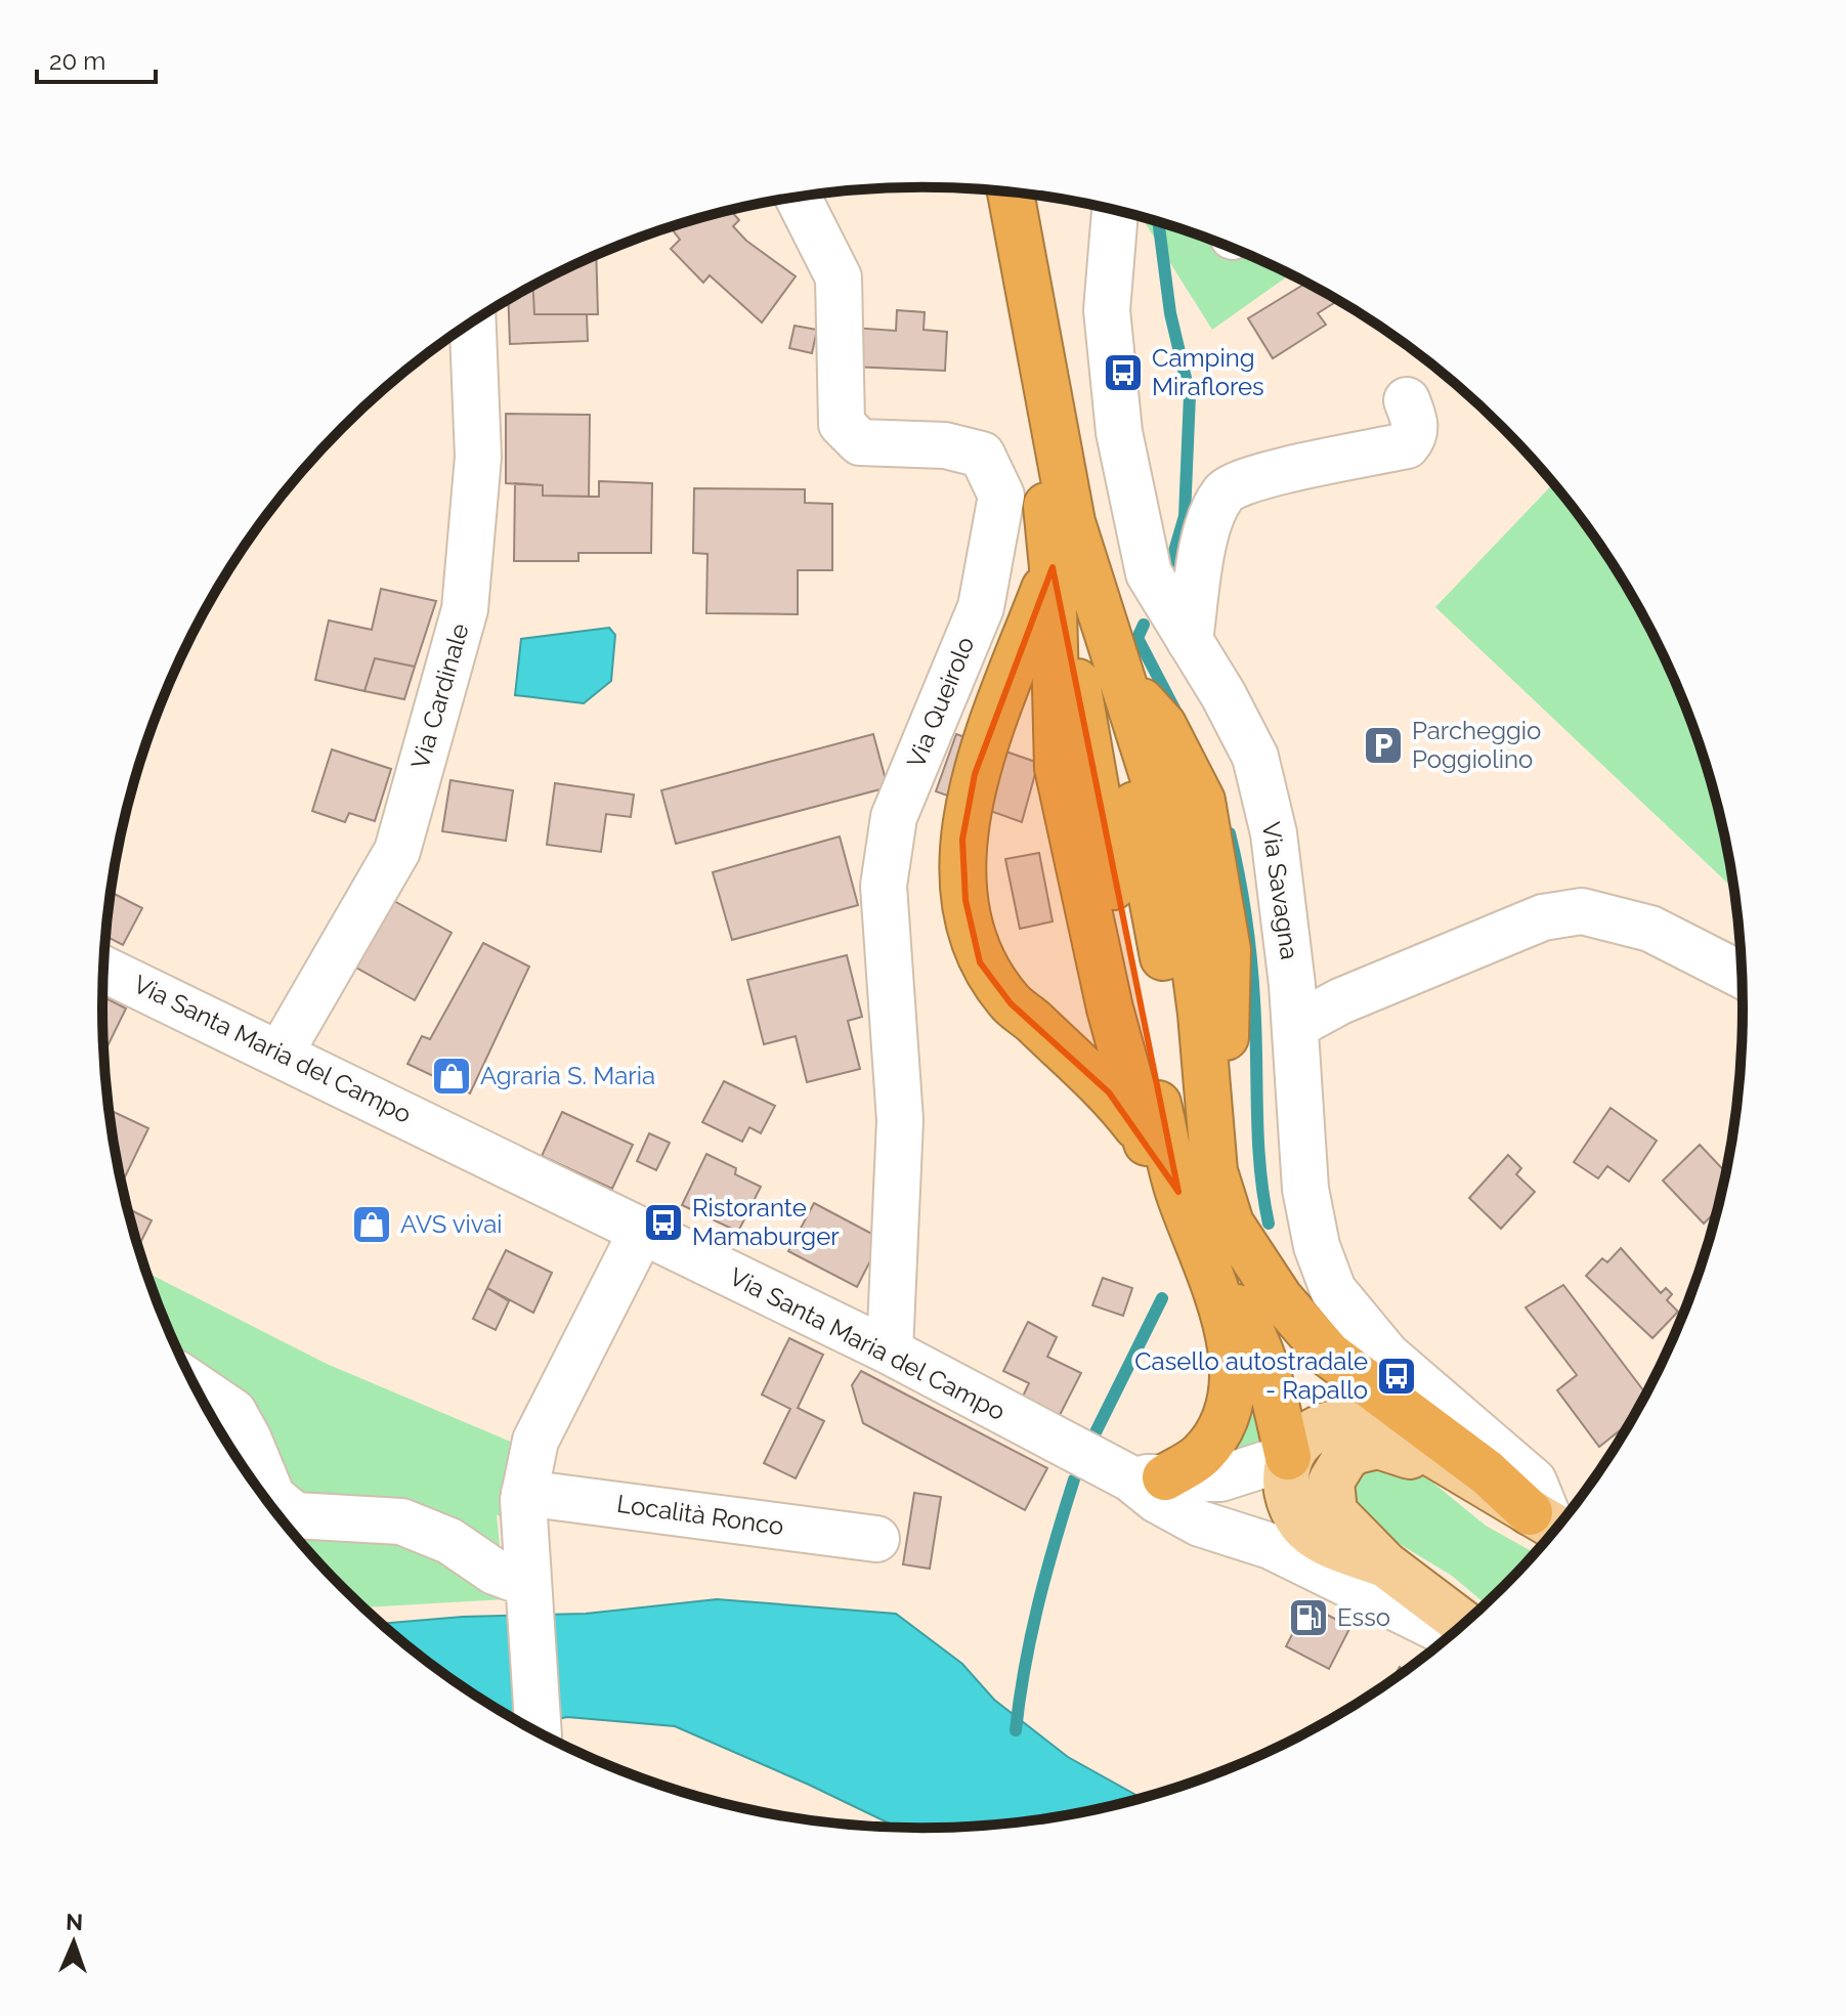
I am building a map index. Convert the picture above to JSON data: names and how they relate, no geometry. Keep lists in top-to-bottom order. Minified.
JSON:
{"streets":{"street":["Via Cardinale","Via Queirolo","Via Savagna","Via Santa Maria del Campo","Località Ronco"]},"crossings":[["Via Cardinale","Via Santa Maria del Campo"],["Via Queirolo","Via Santa Maria del Campo"]],"places":{"bus stop":["Camping Miraflores","Ristorante Mamaburger","Casello autostradale - Rapallo"],"parking":["Parcheggio Poggiolino"],"shop":["Agraria S. Maria","AVS vivai"],"fuel station":["Esso"]},"scale_bar":"20 m","north":"top"}
